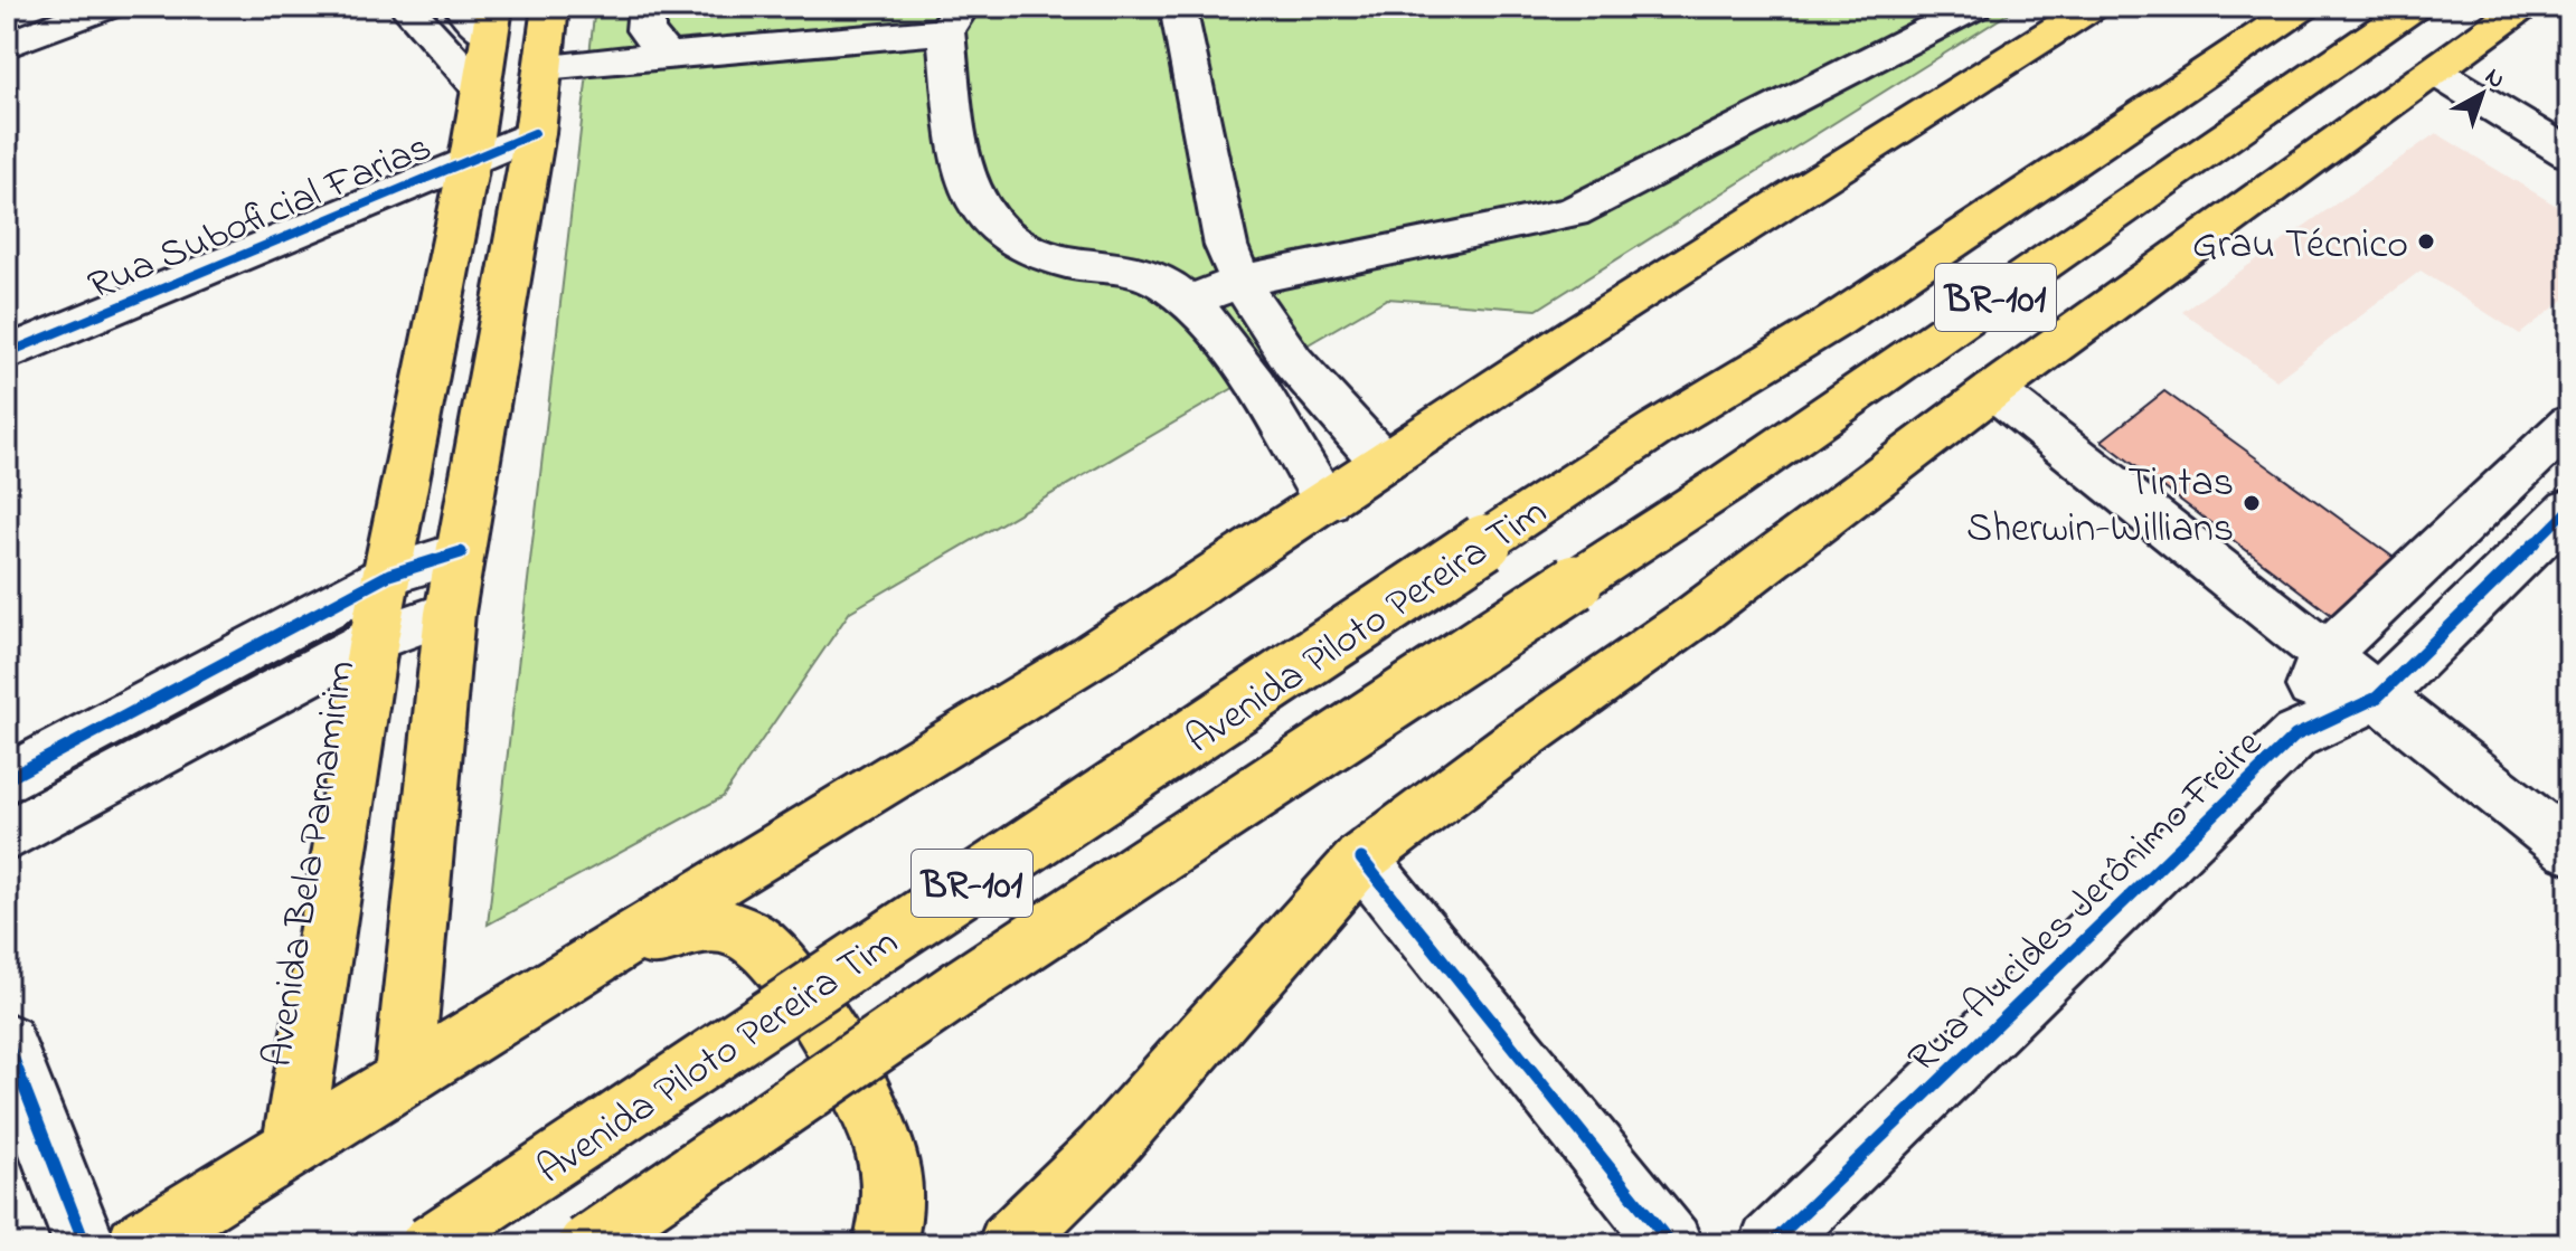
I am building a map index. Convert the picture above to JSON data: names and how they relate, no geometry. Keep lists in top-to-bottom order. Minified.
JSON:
{"streets":{"main road":["BR-101","Avenida Piloto Pereira Tim","Avenida Bela Parnamirim"],"street":["Rua Suboficial Farias","Rua Aucides Jerônimo Freire"]},"crossings":[["Rua Suboficial Farias","Avenida Bela Parnamirim"]],"places":["Grau Técnico","Tintas Sherwin-Willians"],"north":"top right"}
